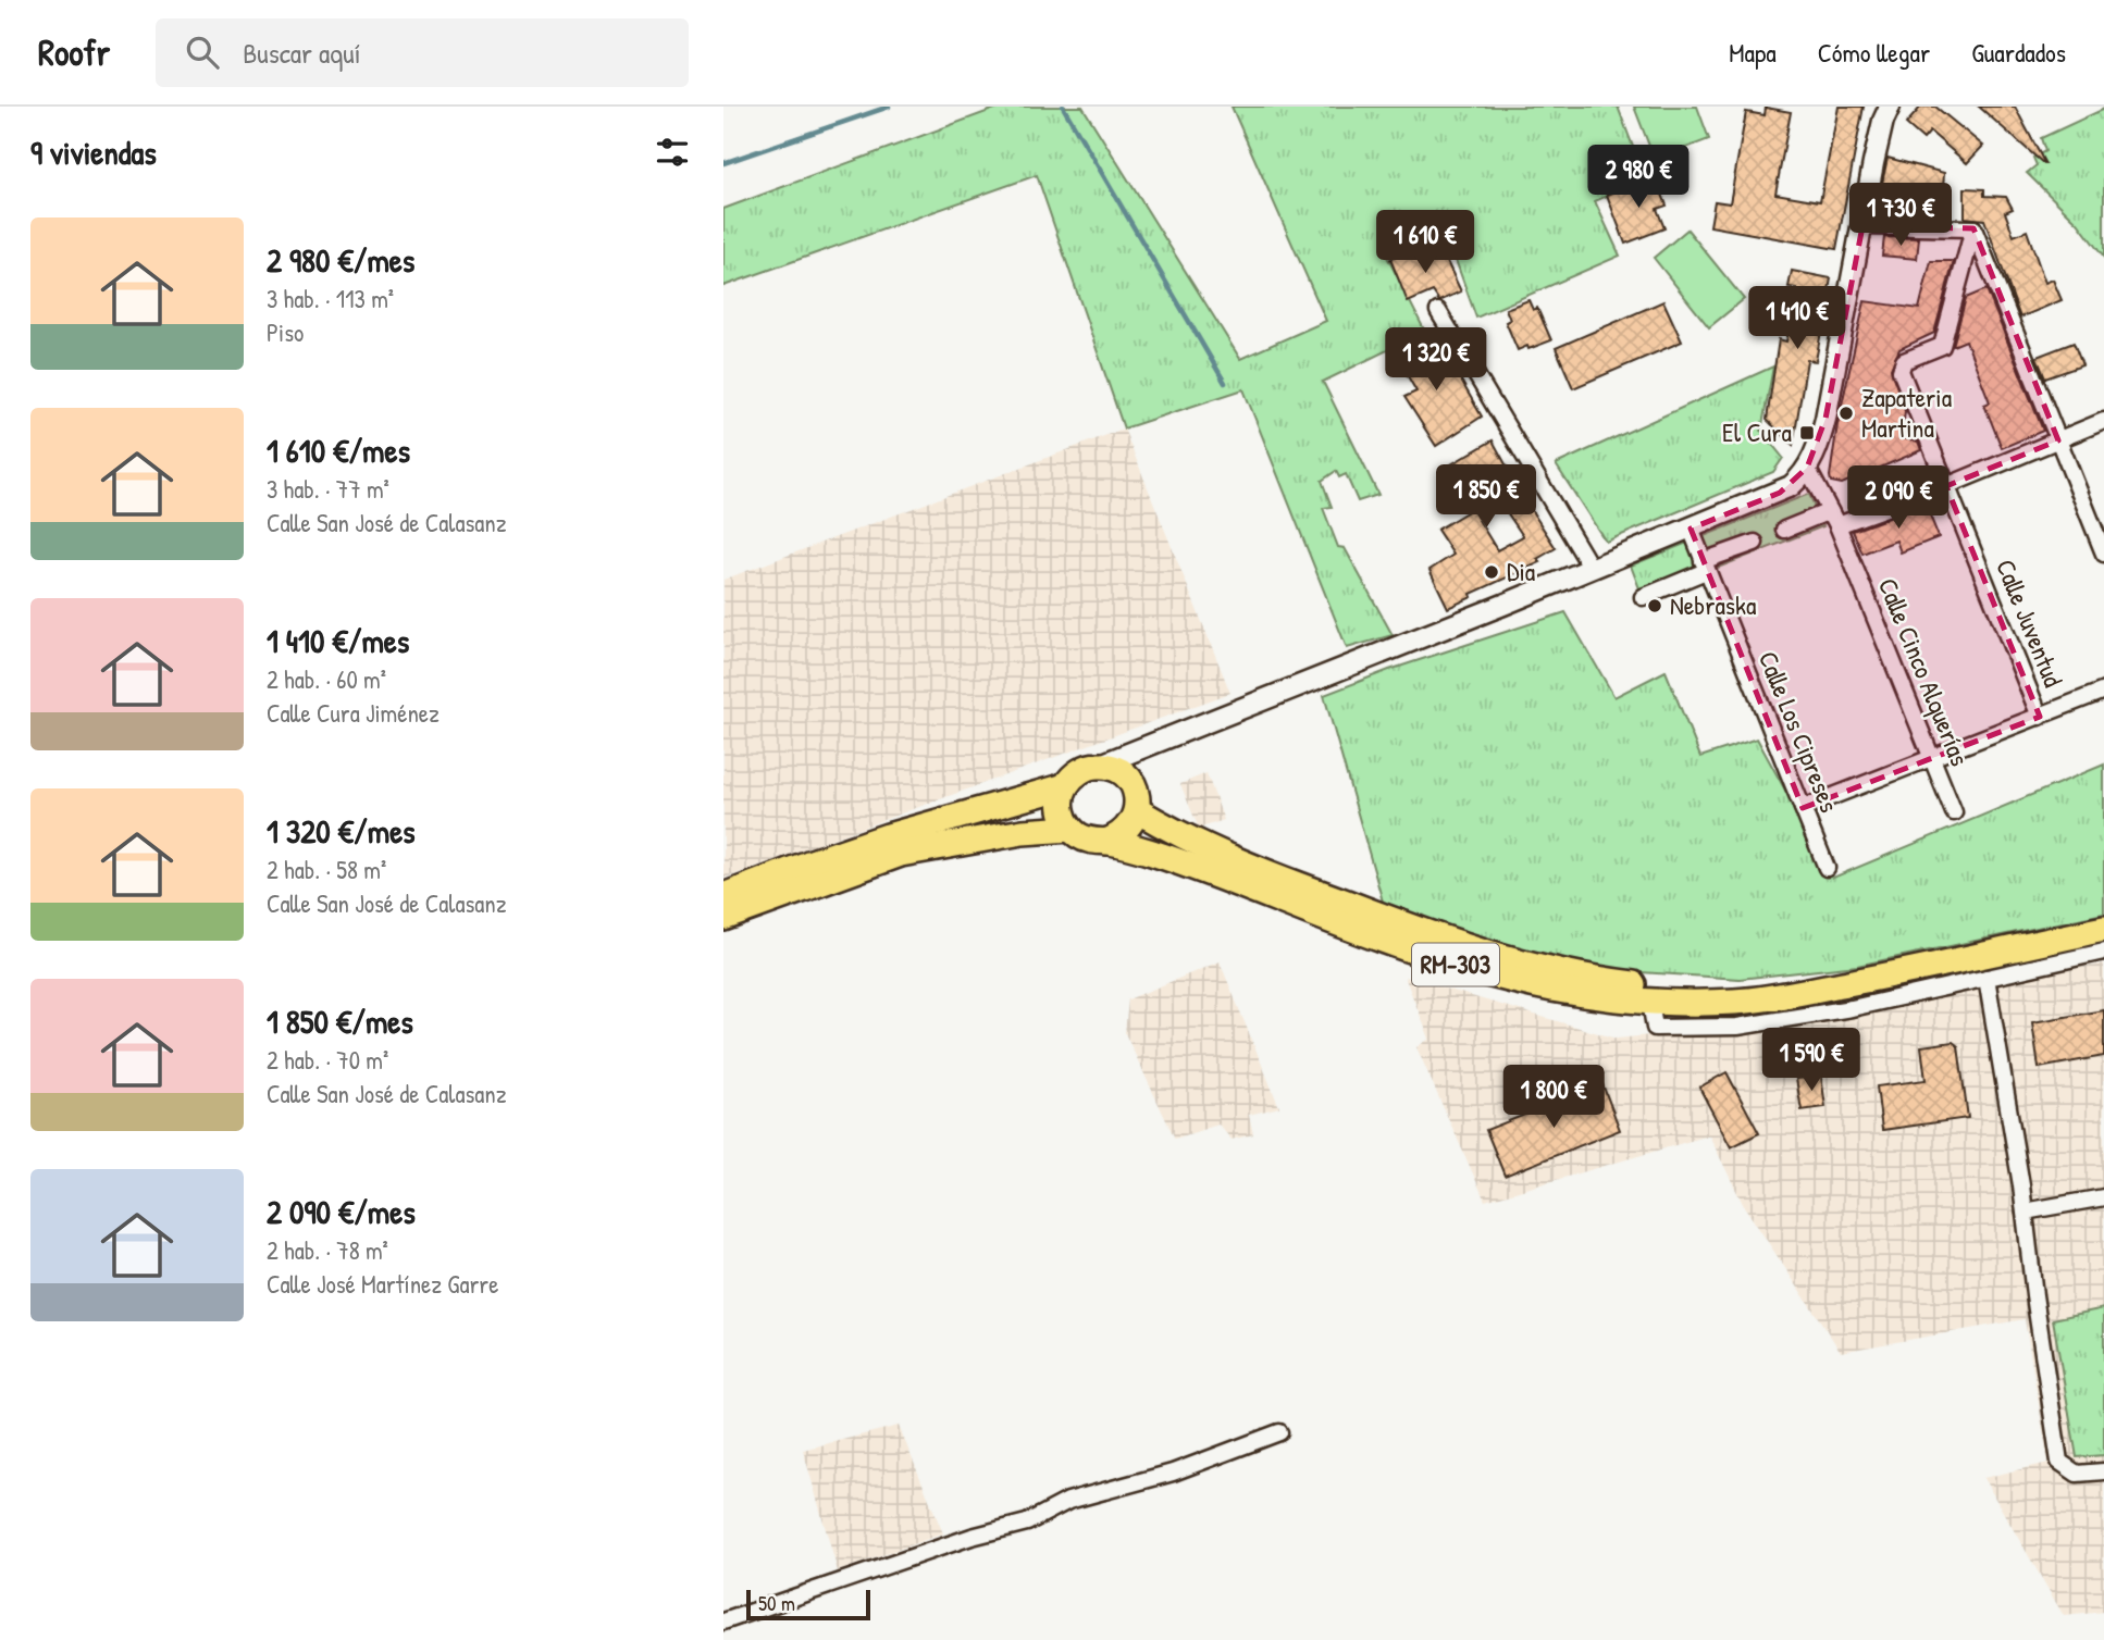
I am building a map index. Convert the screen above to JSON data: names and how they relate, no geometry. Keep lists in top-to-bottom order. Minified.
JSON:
{"streets":{"highway":["RM-303"],"street":["Calle Juventud","Calle Cinco Alquerías","Calle Los Cipreses"]},"places":{"other":["Zapateria Martina","Dia","Nebraska"],"transit":["El Cura"]},"scale_bar":"50 m","page":{"header":"Roofr","search":"Buscar aquí","nav":["Mapa","Cómo llegar","Guardados"],"heading":"9 viviendas","price":["2 980 €","1 730 €","1 610 €","1 410 €","1 320 €","1 850 €","2 090 €","1 590 €","1 800 €"],"list":[{"name":"2 980 €/mes","note":"3 hab. · 113 m² · Piso"},{"name":"1 610 €/mes","note":"3 hab. · 77 m² · Calle San José de Calasanz"},{"name":"1 410 €/mes","note":"2 hab. · 60 m² · Calle Cura Jiménez"},{"name":"1 320 €/mes","note":"2 hab. · 58 m² · Calle San José de Calasanz"},{"name":"1 850 €/mes","note":"2 hab. · 70 m² · Calle San José de Calasanz"},{"name":"2 090 €/mes","note":"2 hab. · 78 m² · Calle José Martínez Garre"}],"scale":"50 m"}}
